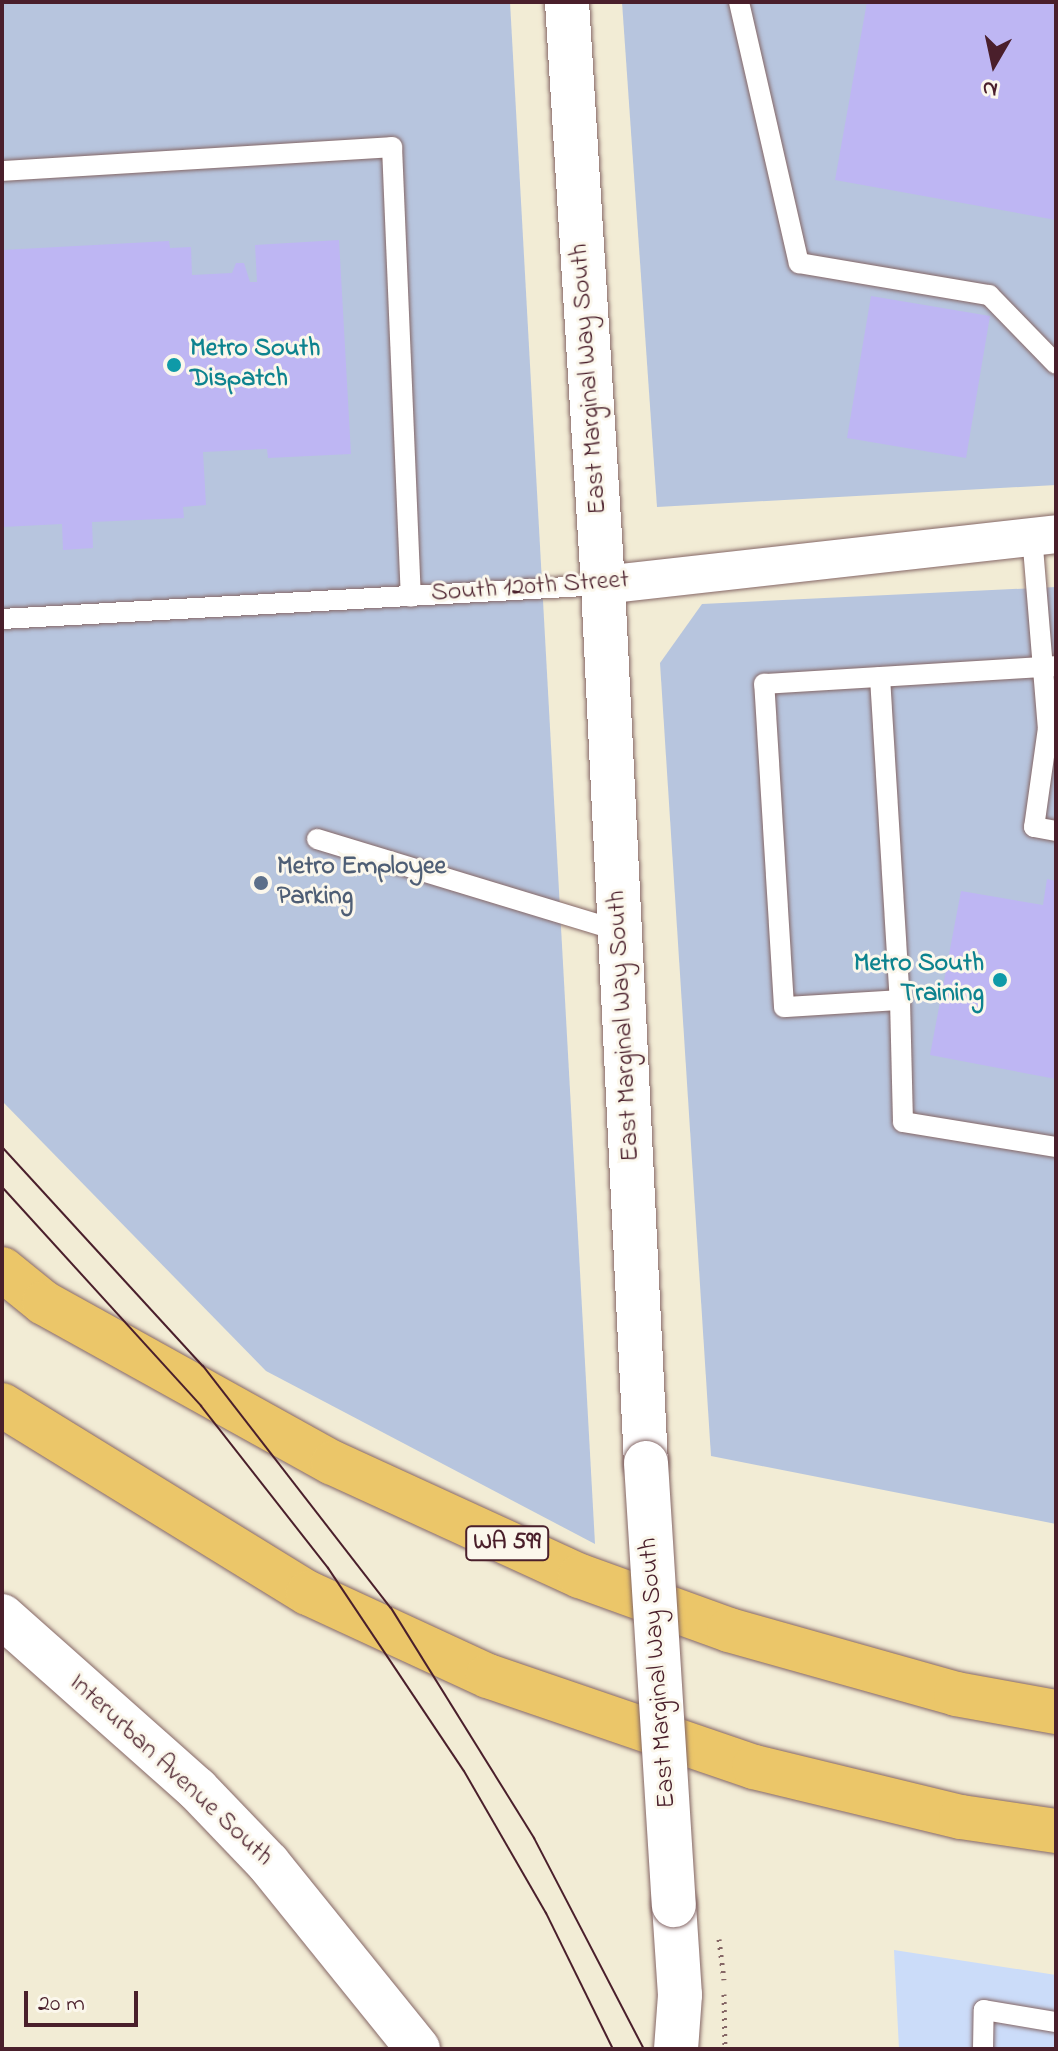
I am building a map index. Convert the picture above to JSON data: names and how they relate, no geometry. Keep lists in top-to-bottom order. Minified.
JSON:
{"streets":{"highway":["WA 599"],"street":["East Marginal Way South","South 120th Street","Interurban Avenue South"]},"crossings":[["East Marginal Way South","South 120th Street"]],"places":["Metro South Dispatch","Metro Employee Parking","Metro South Training"],"scale_bar":"20 m","north":"bottom"}
